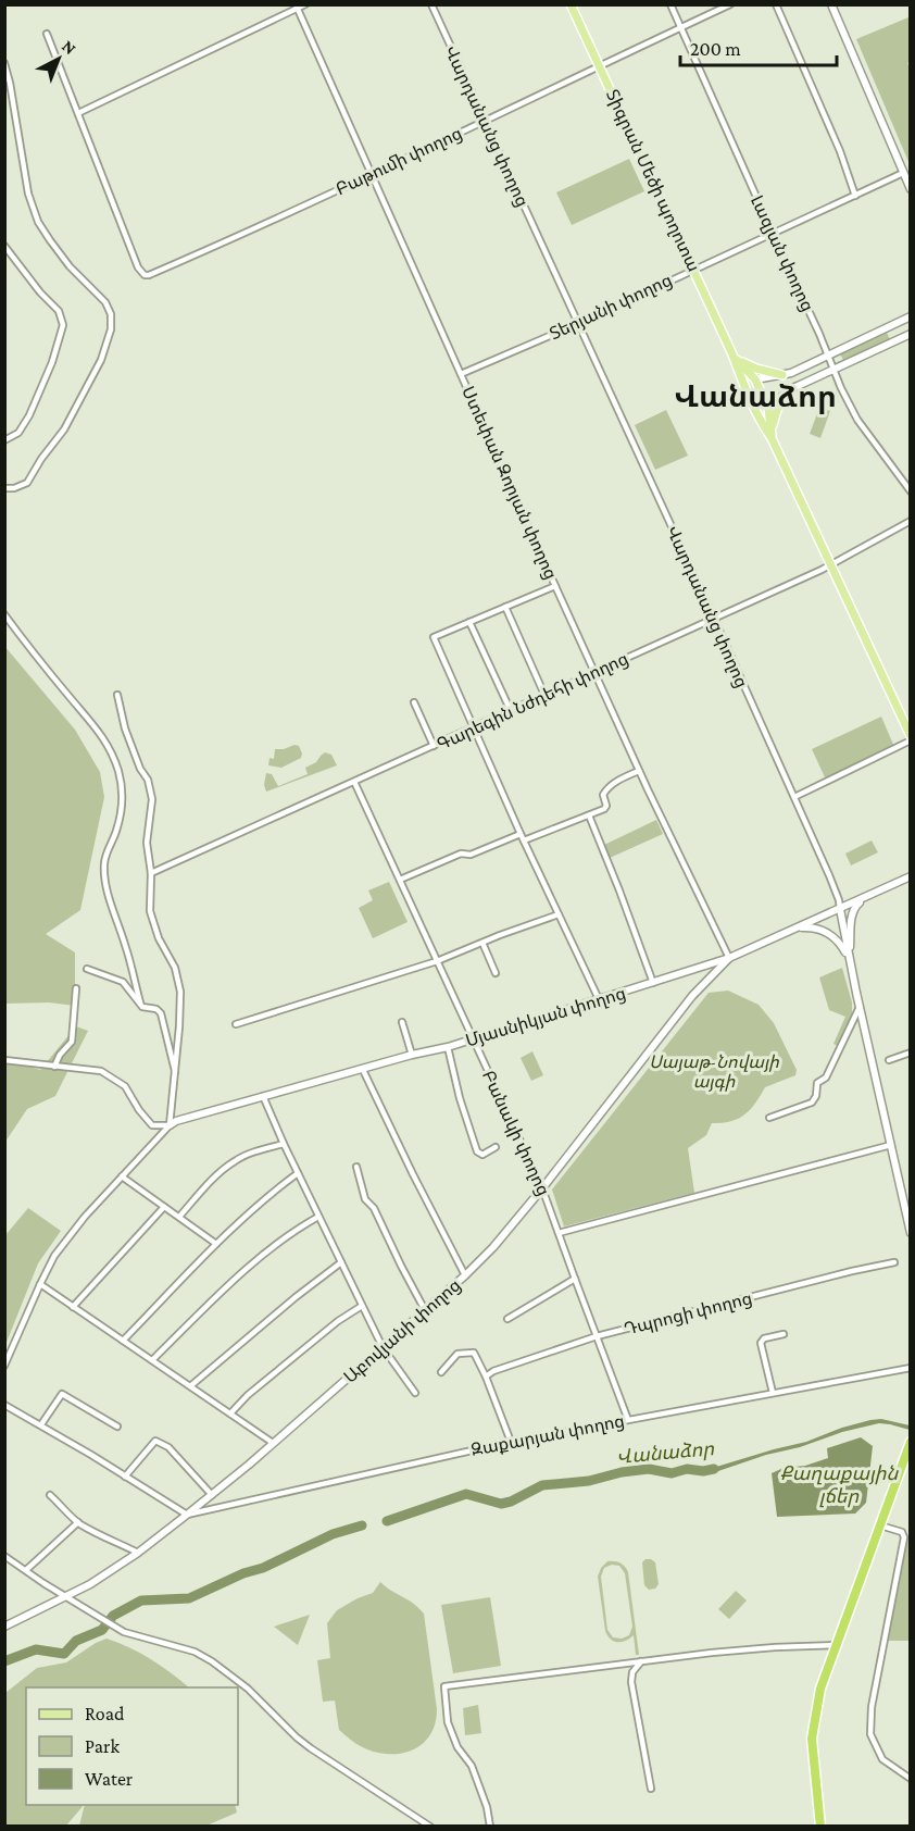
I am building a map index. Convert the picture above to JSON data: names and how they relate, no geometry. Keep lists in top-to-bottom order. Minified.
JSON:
{"streets":{"main road":["Տիգրան Մեծի պողոտա"],"street":["Վարդանանց փողոց","Բաթումի փողոց","Լազյան փողոց","Տերյանի փողոց","Ստեփան Զորյան փողոց","Գարեգին Նժդեհի փողոց","Մյասնիկյան փողոց","Բանակի փողոց","Դպրոցի փողոց","Աբովյանի փողոց","Զաքարյան փողոց"]},"crossings":[["Վարդանանց փողոց","Բաթումի փողոց"],["Վարդանանց փողոց","Տերյանի փողոց"],["Վարդանանց փողոց","Գարեգին Նժդեհի փողոց"],["Վարդանանց փողոց","Մյասնիկյան փողոց"],["Բաթումի փողոց","Տիգրան Մեծի պողոտա"],["Բաթումի փողոց","Լազյան փողոց"],["Բաթումի փողոց","Ստեփան Զորյան փողոց"],["Տիգրան Մեծի պողոտա","Տերյանի փողոց"],["Տիգրան Մեծի պողոտա","Գարեգին Նժդեհի փողոց"],["Լազյան փողոց","Տերյանի փողոց"],["Տերյանի փողոց","Ստեփան Զորյան փողոց"],["Ստեփան Զորյան փողոց","Գարեգին Նժդեհի փողոց"],["Ստեփան Զորյան փողոց","Մյասնիկյան փողոց"],["Ստեփան Զորյան փողոց","Աբովյանի փողոց"],["Գարեգին Նժդեհի փողոց","Բանակի փողոց"],["Մյասնիկյան փողոց","Բանակի փողոց"],["Մյասնիկյան փողոց","Աբովյանի փողոց"],["Բանակի փողոց","Դպրոցի փողոց"],["Բանակի փողոց","Աբովյանի փողոց"],["Բանակի փողոց","Զաքարյան փողոց"],["Աբովյանի փողոց","Զաքարյան փողոց"]],"districts":["Վանաձոր"],"water":["Վանաձոր","Քաղաքային լճեր"],"parks":["Սայաթ-Նովայի այգի"],"legend":["Road","Park","Water"],"scale_bar":"200 m","north":"top right"}
